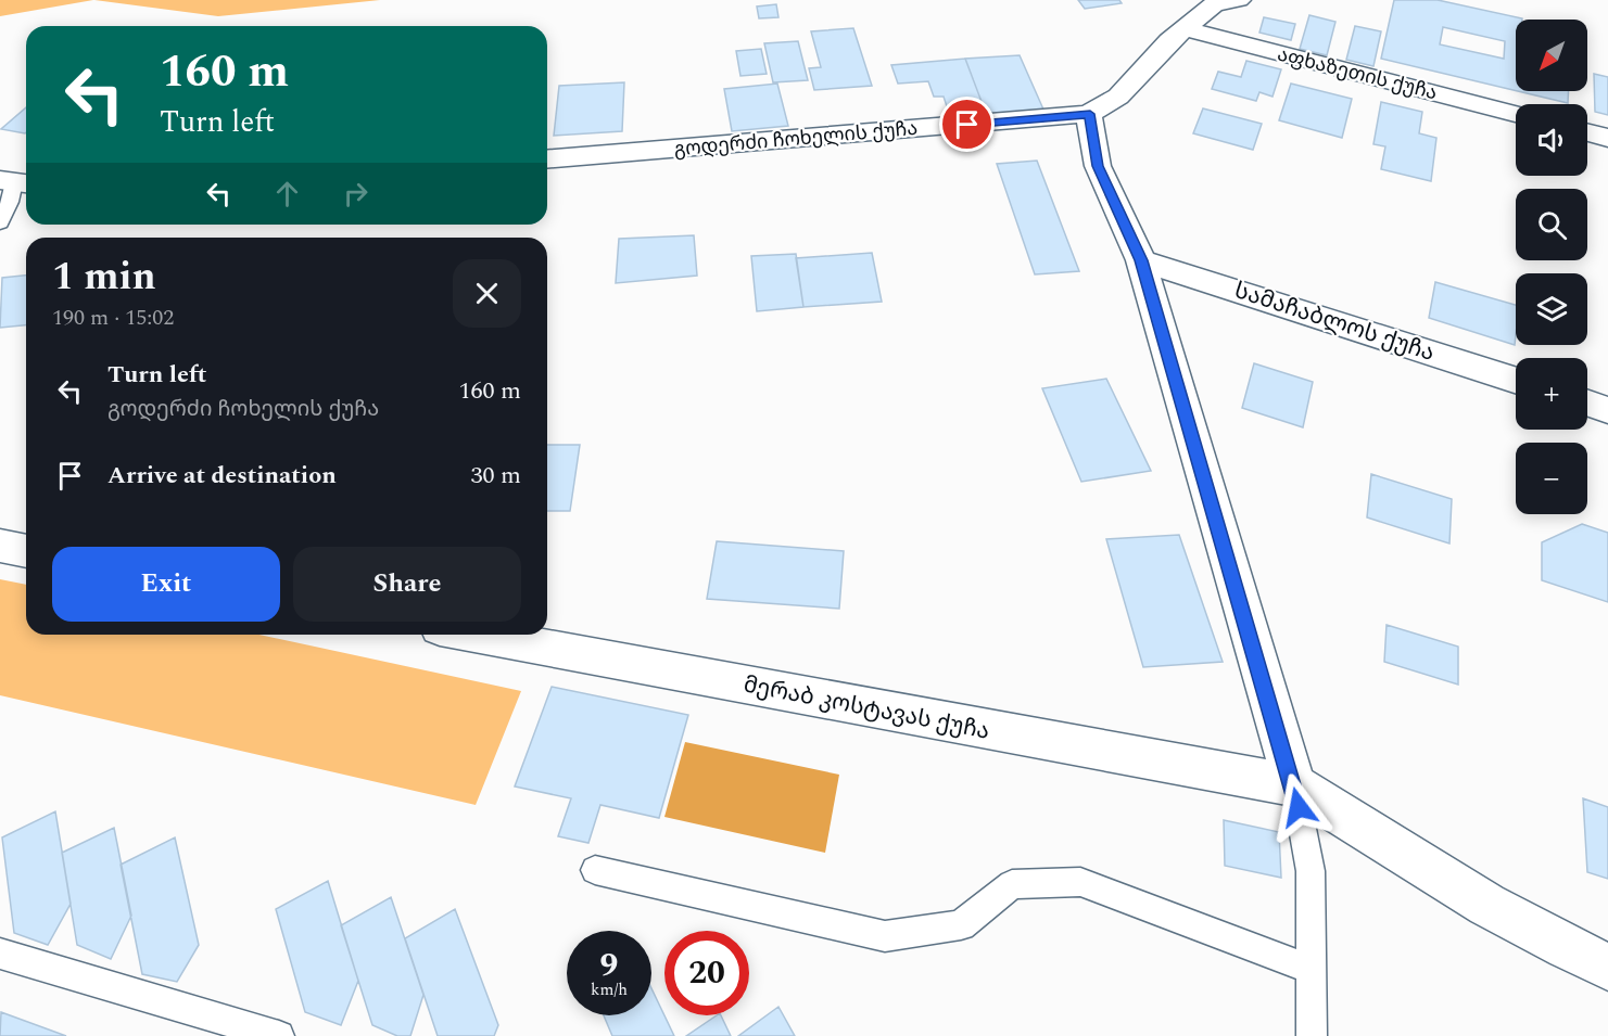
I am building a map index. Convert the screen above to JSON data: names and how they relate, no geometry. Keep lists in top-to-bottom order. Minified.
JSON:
{"streets":{"street":["აფხაზეთის ქუჩა","გოდერძი ჩოხელის ქუჩა","სამაჩაბლოს ქუჩა","მერაბ კოსტავას ქუჩა"]},"north":"bottom left","page":{"map_buttons":["+","−"],"turn":["160 m","Turn left"],"heading":["1 min","190 m · 15:02"],"list":[{"name":"Turn left","note":"გოდერძი ჩოხელის ქუჩა","value":"160 m"},{"name":"Arrive at destination","value":"30 m"}],"buttons":["Exit","Share"],"speed":"9 km/h","limit":"20"}}
